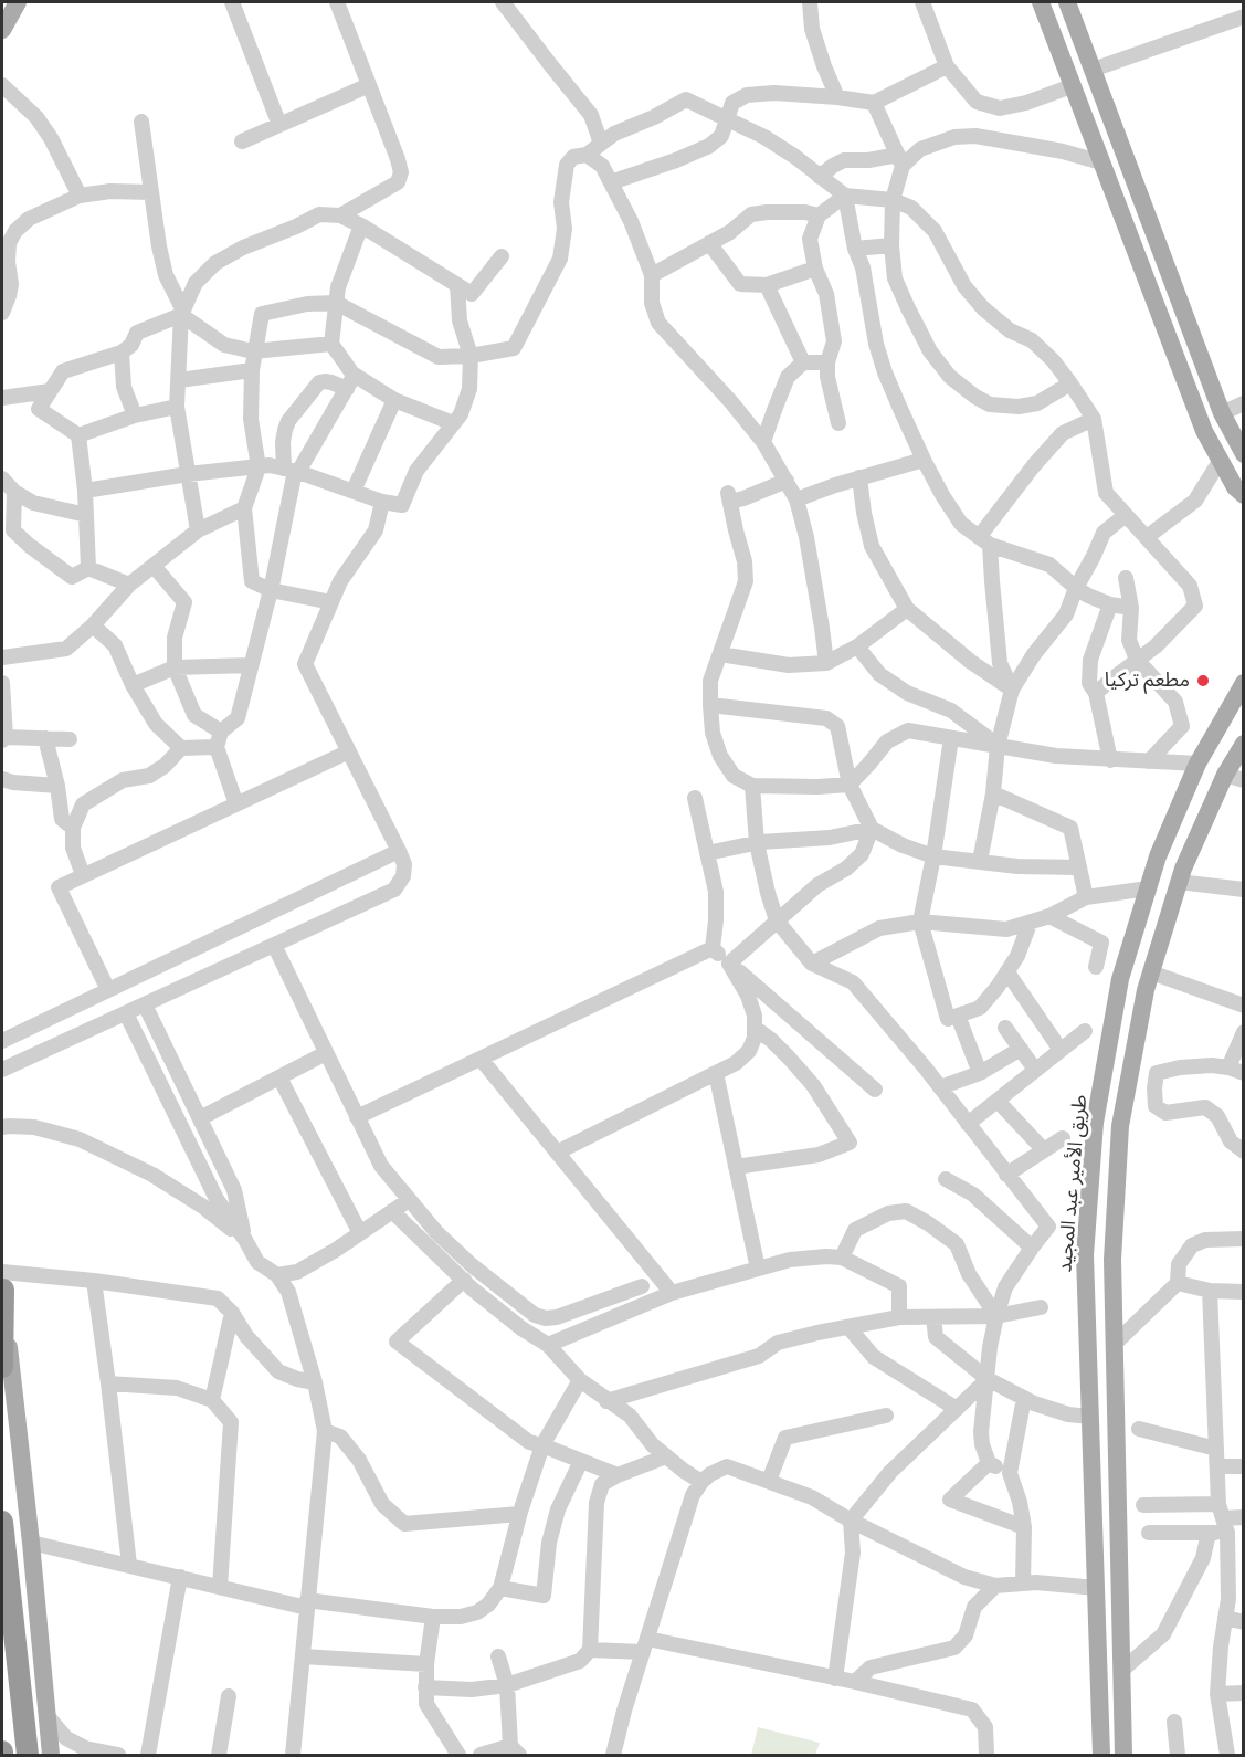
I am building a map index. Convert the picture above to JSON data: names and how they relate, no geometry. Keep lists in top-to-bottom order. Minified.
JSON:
{"streets":{"main road":["طريق الأمير عبد المجيد"]},"places":["مطعم تركيا"]}
